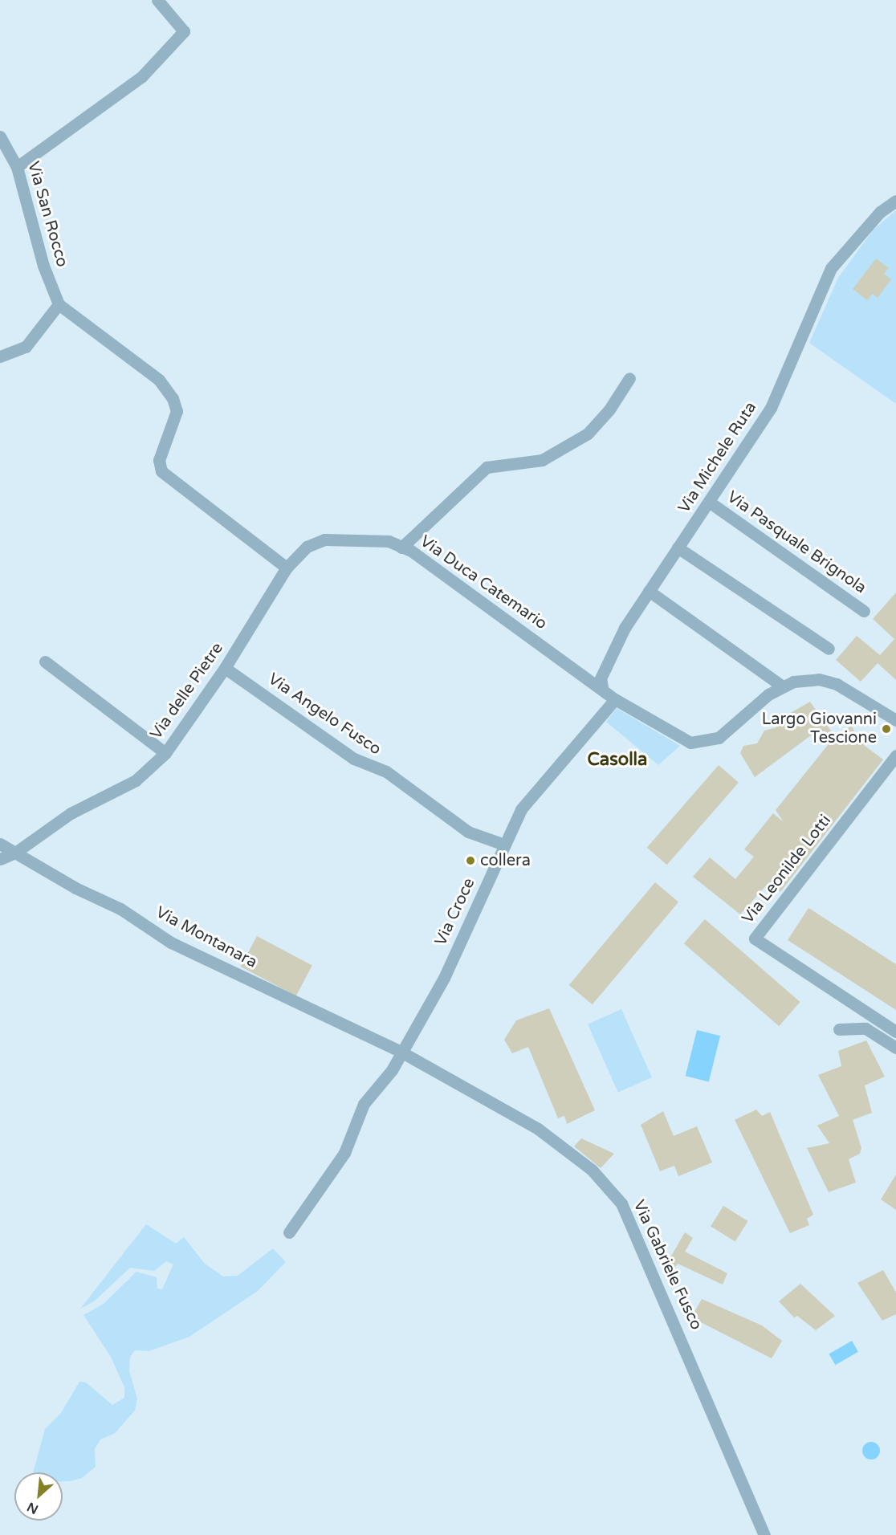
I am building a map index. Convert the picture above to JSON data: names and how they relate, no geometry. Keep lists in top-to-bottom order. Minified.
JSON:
{"streets":{"street":["Via San Rocco","Via Michele Ruta","Via Pasquale Brignola","Via Duca Catemario","Via delle Pietre","Via Angelo Fusco","Via Leonilde Lotti","Via Croce","Via Montanara","Via Gabriele Fusco"]},"crossings":[["Via Michele Ruta","Via Pasquale Brignola"],["Via Michele Ruta","Via Duca Catemario"],["Via Duca Catemario","Via delle Pietre"],["Via Duca Catemario","Via Croce"],["Via delle Pietre","Via Angelo Fusco"],["Via delle Pietre","Via Montanara"],["Via Angelo Fusco","Via Croce"],["Via Croce","Via Montanara"],["Via Croce","Via Gabriele Fusco"],["Via Montanara","Via Gabriele Fusco"]],"districts":["Casolla"],"places":["Largo Giovanni Tescione","collera"],"north":"bottom left"}
